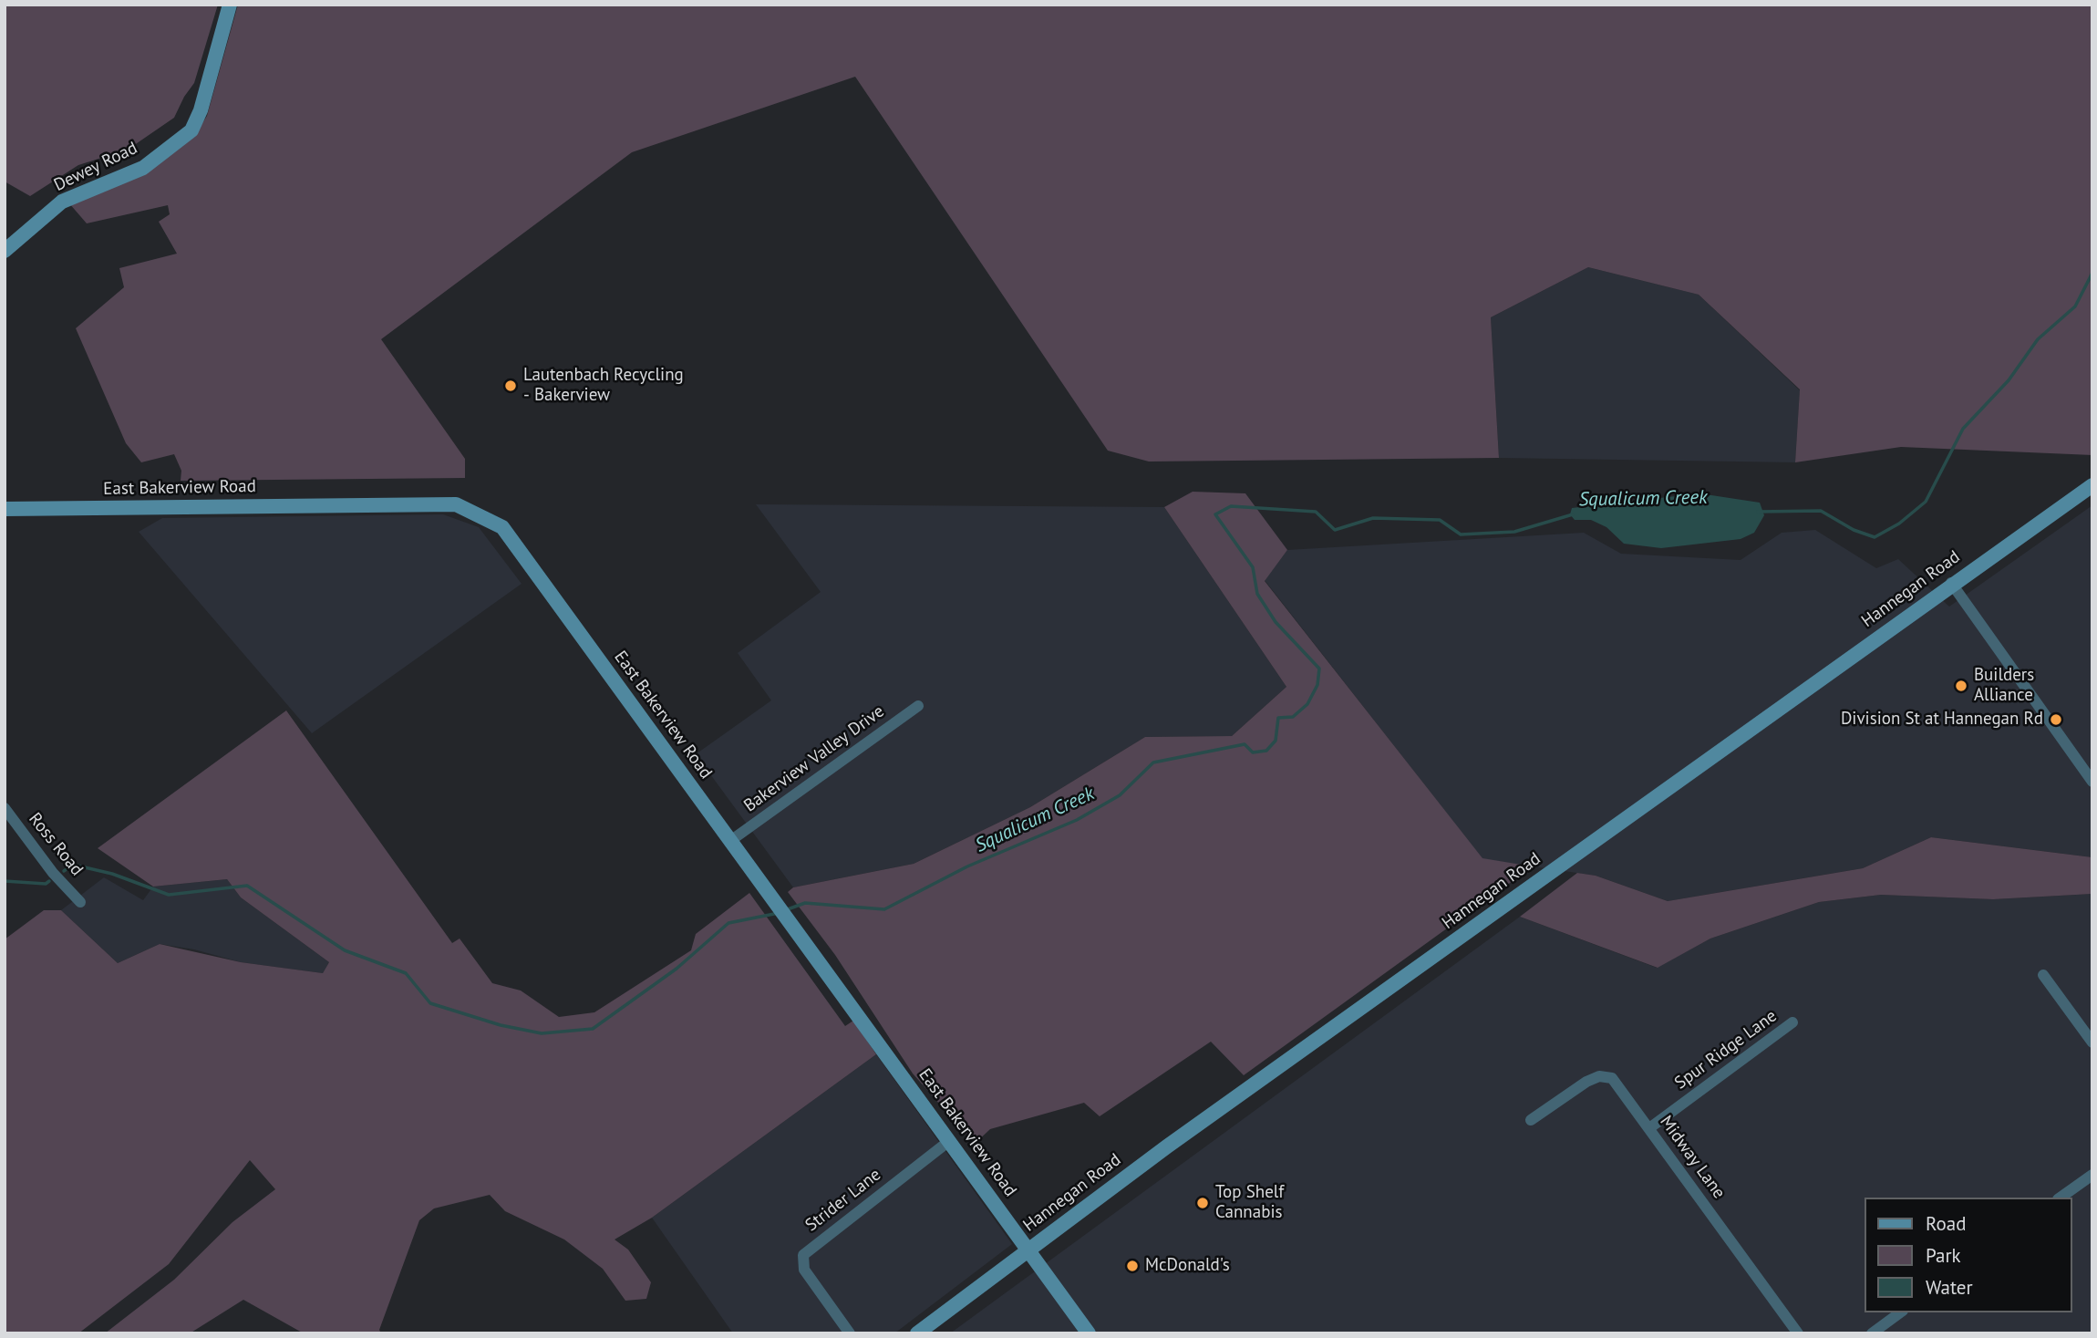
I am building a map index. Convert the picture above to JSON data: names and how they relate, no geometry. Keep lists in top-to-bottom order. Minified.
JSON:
{"streets":{"street":["Dewey Road","East Bakerview Road","Hannegan Road","Bakerview Valley Drive","Ross Road","Spur Ridge Lane","Midway Lane","Strider Lane"]},"crossings":[["East Bakerview Road","Hannegan Road"],["East Bakerview Road","Bakerview Valley Drive"],["East Bakerview Road","Strider Lane"],["Spur Ridge Lane","Midway Lane"]],"water":["Squalicum Creek"],"places":["Lautenbach Recycling - Bakerview","Builders Alliance","Division St at Hannegan Rd","Top Shelf Cannabis","McDonald's"],"legend":["Road","Park","Water"]}
